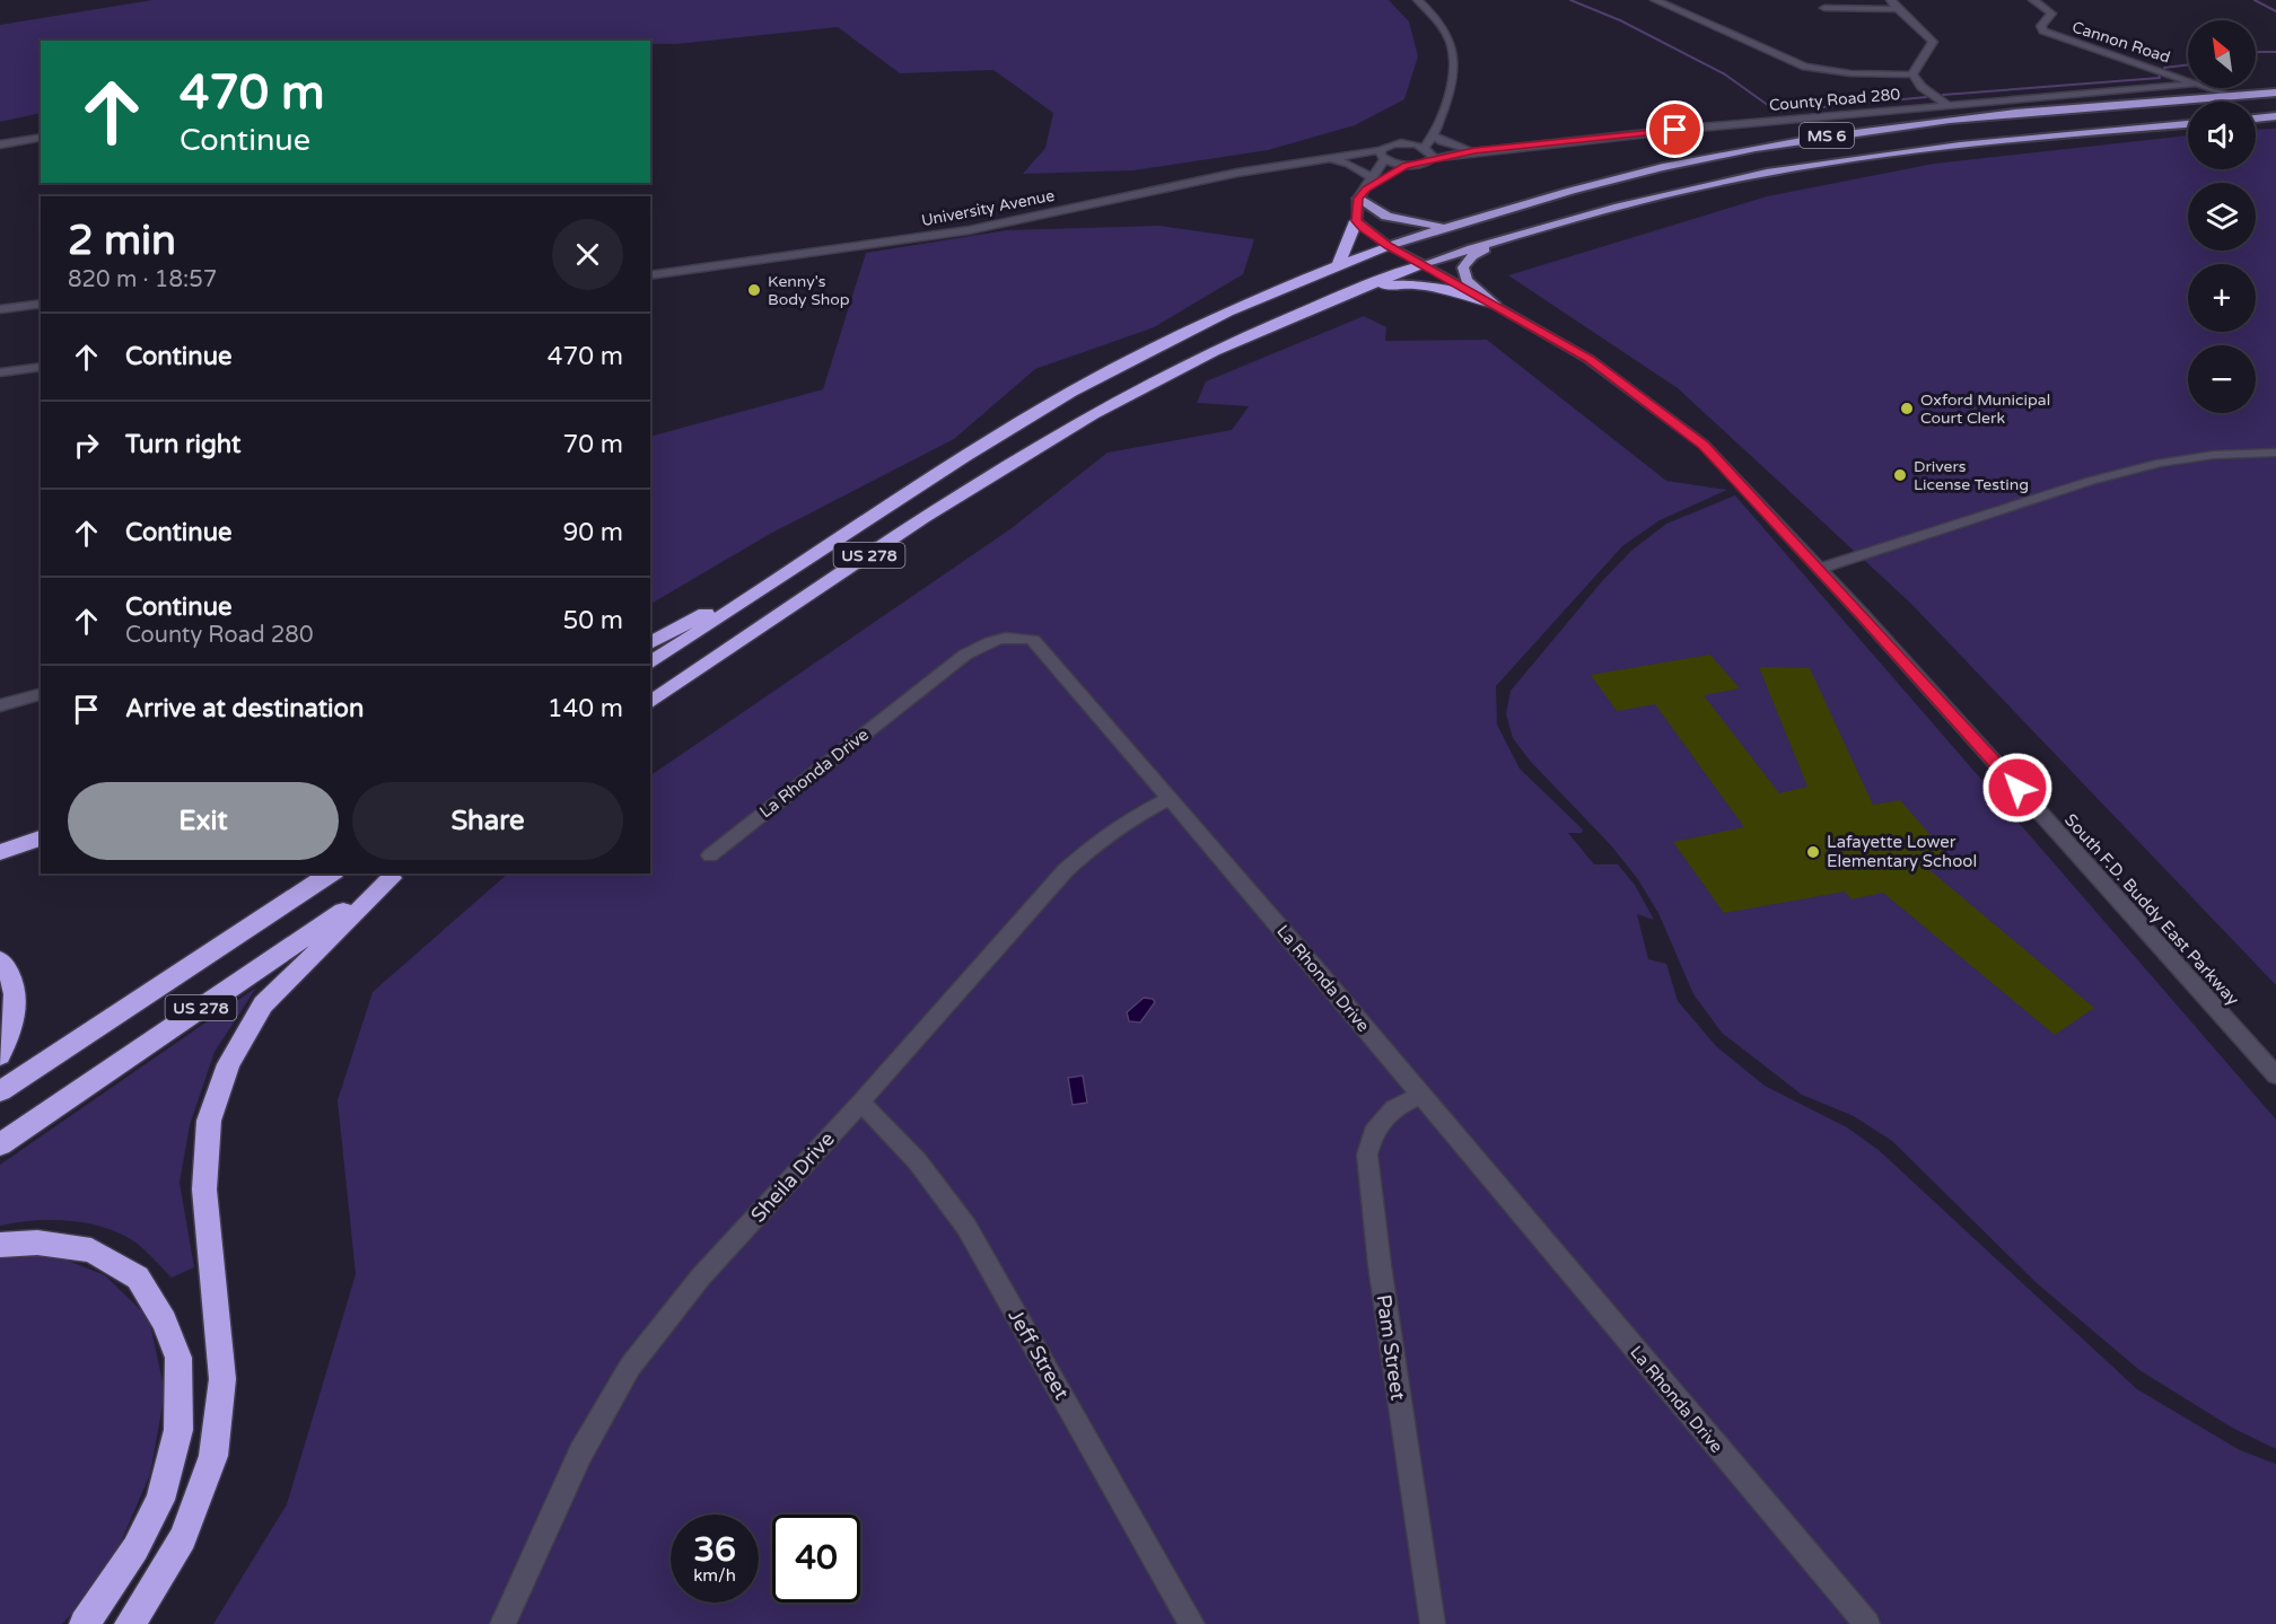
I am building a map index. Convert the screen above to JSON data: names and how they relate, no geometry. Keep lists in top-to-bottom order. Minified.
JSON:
{"streets":{"highway":["MS 6","US 278"],"street":["Cannon Road","County Road 280","University Avenue","La Rhonda Drive","South F.D. Buddy East Parkway","Sheila Drive","Pam Street","Jeff Street"]},"crossings":[["Cannon Road","MS 6"],["MS 6","US 278"],["MS 6","South F.D. Buddy East Parkway"],["US 278","South F.D. Buddy East Parkway"],["La Rhonda Drive","Sheila Drive"],["La Rhonda Drive","Pam Street"],["Sheila Drive","Jeff Street"]],"places":["Kenny's Body Shop","Oxford Municipal Court Clerk","Drivers License Testing","Lafayette Lower Elementary School"],"north":"top left","page":{"map_buttons":["+","−"],"turn":["470 m","Continue"],"heading":["2 min","820 m · 18:57"],"list":[{"name":"Continue","value":"470 m"},{"name":"Turn right","value":"70 m"},{"name":"Continue","value":"90 m"},{"name":"Continue","note":"County Road 280","value":"50 m"},{"name":"Arrive at destination","value":"140 m"}],"buttons":["Exit","Share"],"speed":"36 km/h","limit":"40"}}
